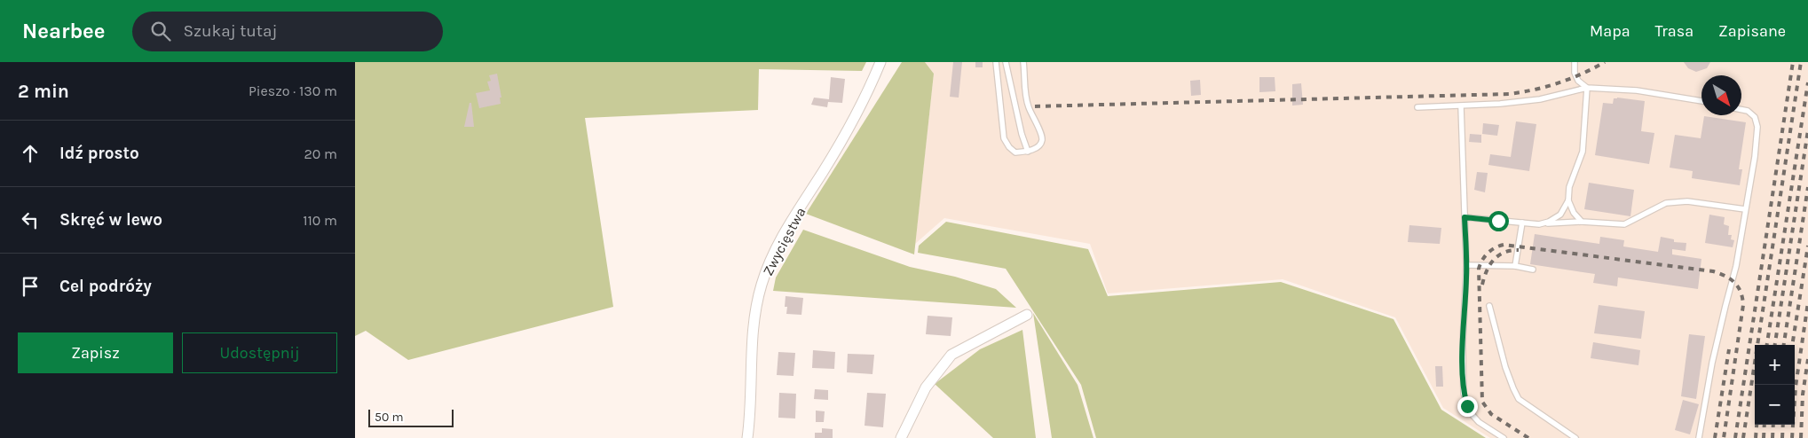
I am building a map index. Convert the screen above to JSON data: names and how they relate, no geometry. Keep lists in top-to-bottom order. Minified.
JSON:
{"streets":{"street":["Zwycięstwa"]},"scale_bar":"50 m","north":"bottom right","page":{"header":"Nearbee","search":"Szukaj tutaj","nav":["Mapa","Trasa","Zapisane"],"heading":["2 min","Pieszo · 130 m"],"list":[["Idź prosto","20 m"],["Skręć w lewo","110 m"],"Cel podróży"],"buttons":["Zapisz","Udostępnij"],"map_buttons":["+","−"],"scale":"50 m"}}
